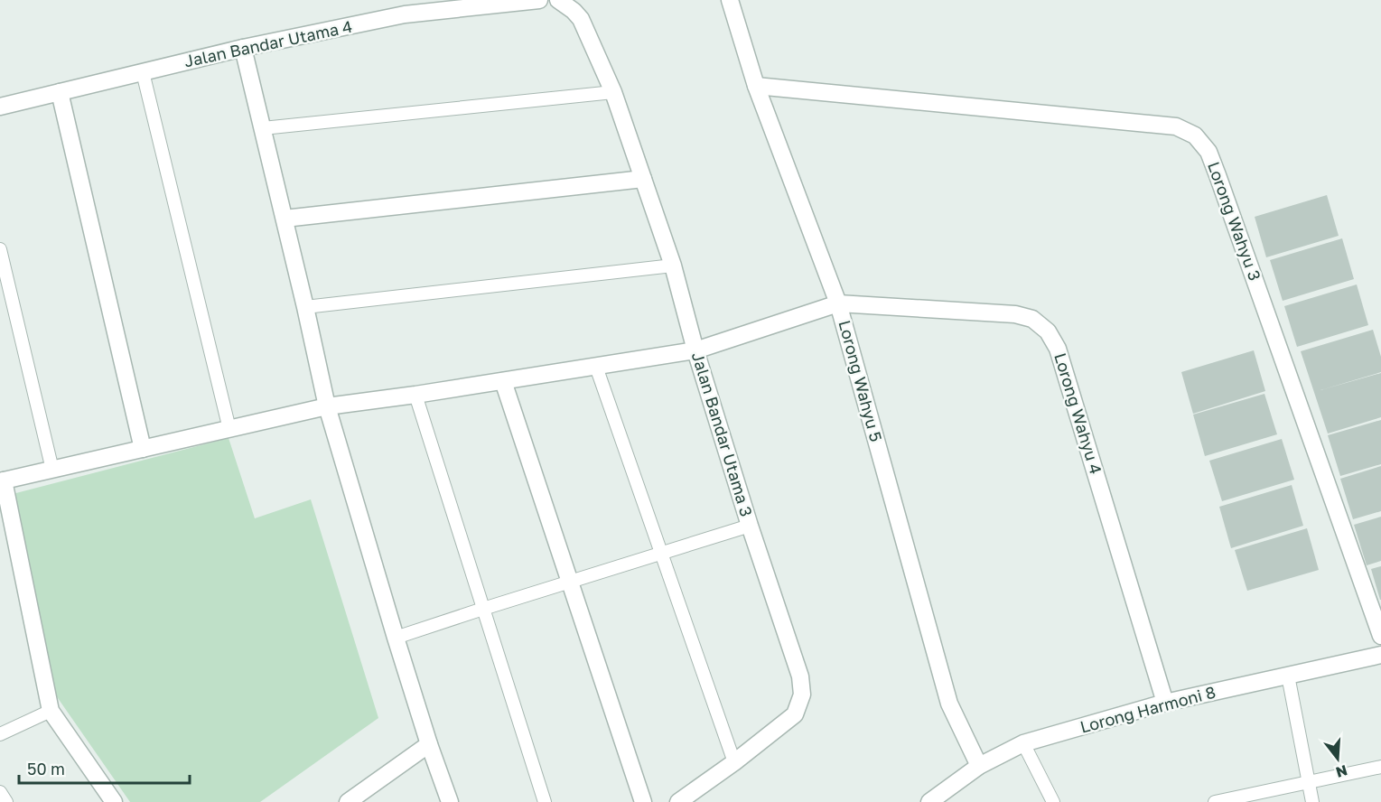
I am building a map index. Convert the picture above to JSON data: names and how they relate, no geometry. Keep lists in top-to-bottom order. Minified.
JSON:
{"streets":{"street":["Jalan Bandar Utama 4","Lorong Wahyu 3","Lorong Wahyu 5","Lorong Wahyu 4","Jalan Bandar Utama 3","Lorong Harmoni 8"]},"crossings":[["Lorong Wahyu 3","Lorong Wahyu 5"],["Lorong Wahyu 5","Lorong Wahyu 4"],["Lorong Wahyu 5","Lorong Harmoni 8"],["Lorong Wahyu 4","Lorong Harmoni 8"]],"scale_bar":"50 m","north":"bottom"}
